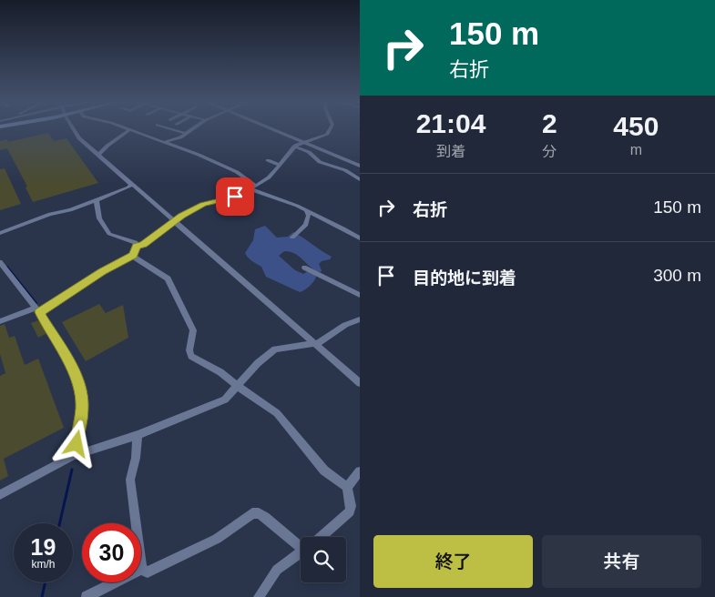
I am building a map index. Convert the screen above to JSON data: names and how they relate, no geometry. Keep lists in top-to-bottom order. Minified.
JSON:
{"page":{"turn":["150 m","右折"],"eta":["21:04","到着","2","分","450","m"],"list":[{"name":"右折","value":"150 m"},{"name":"目的地に到着","value":"300 m"}],"speed":"19 km/h","limit":"30","buttons":["終了","共有"]}}
